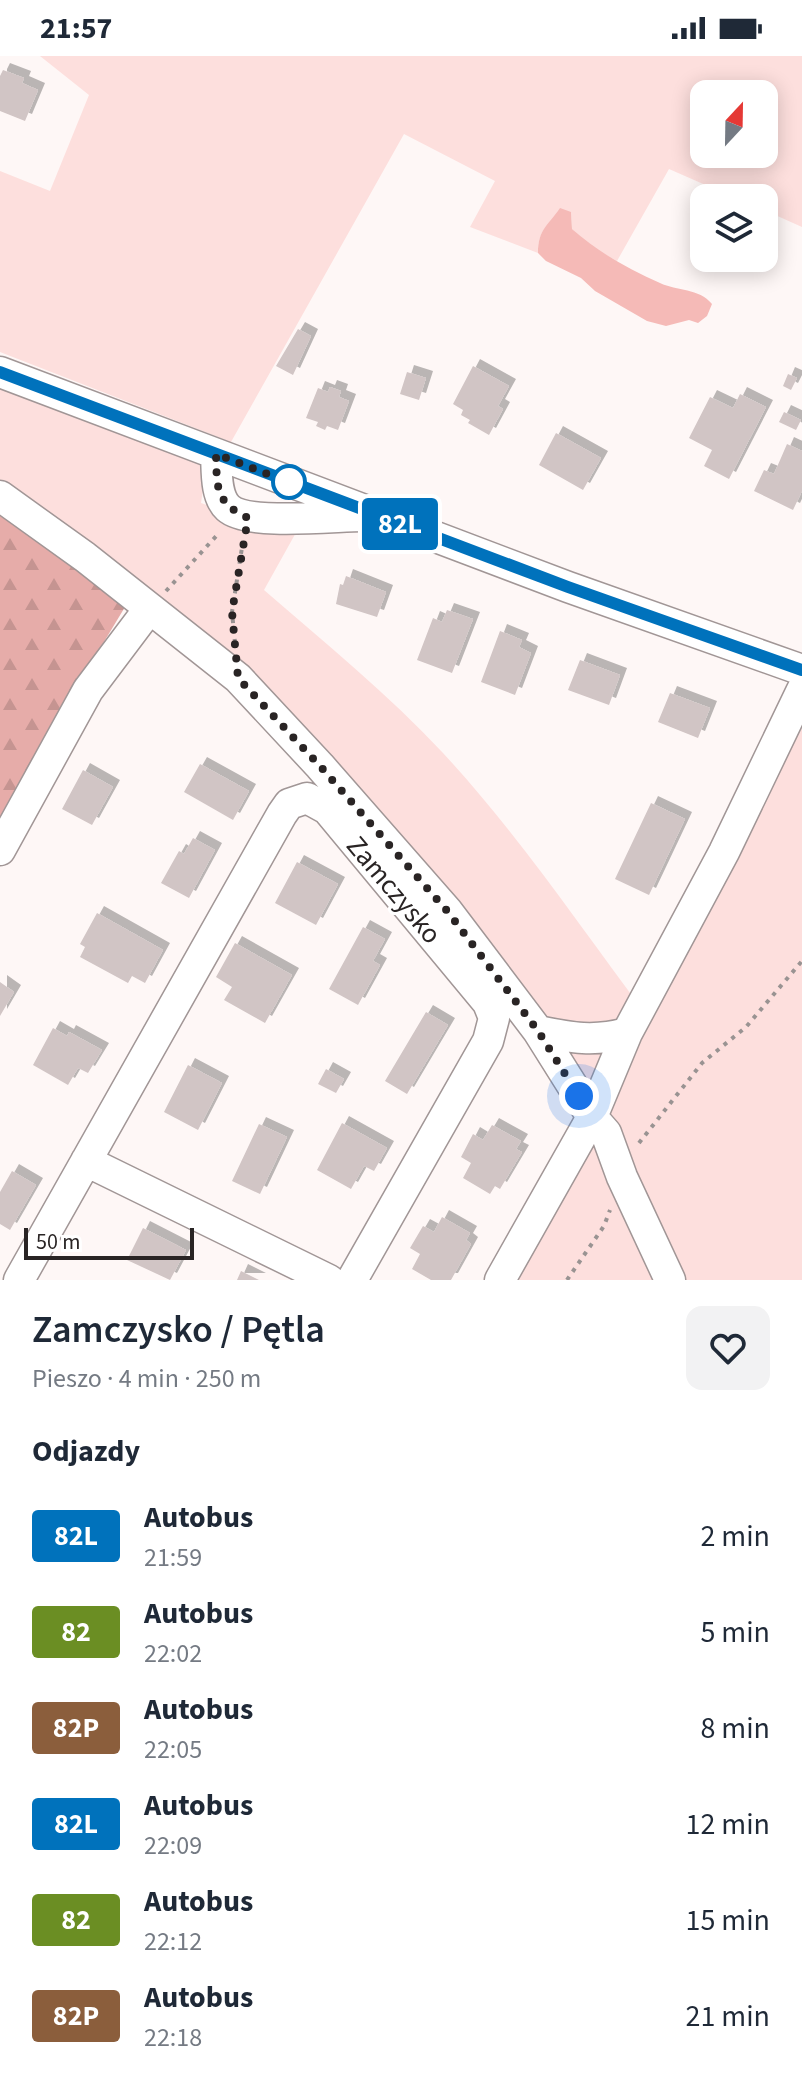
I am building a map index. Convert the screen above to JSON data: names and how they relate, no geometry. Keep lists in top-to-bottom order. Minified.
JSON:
{"streets":{"street":["Zamczysko"]},"lines":["bus line 82L"],"scale_bar":"50 m","north":"top","page":{"status":"21:57","on_map":"82L","scale":"50 m","heading":[["Zamczysko / Pętla","Pieszo · 4 min · 250 m"],"Odjazdy"],"list":[{"mark":"82L","name":"Autobus","note":"21:59","value":"2 min"},{"mark":"82","name":"Autobus","note":"22:02","value":"5 min"},{"mark":"82P","name":"Autobus","note":"22:05","value":"8 min"},{"mark":"82L","name":"Autobus","note":"22:09","value":"12 min"},{"mark":"82","name":"Autobus","note":"22:12","value":"15 min"},{"mark":"82P","name":"Autobus","note":"22:18","value":"21 min"}]}}
